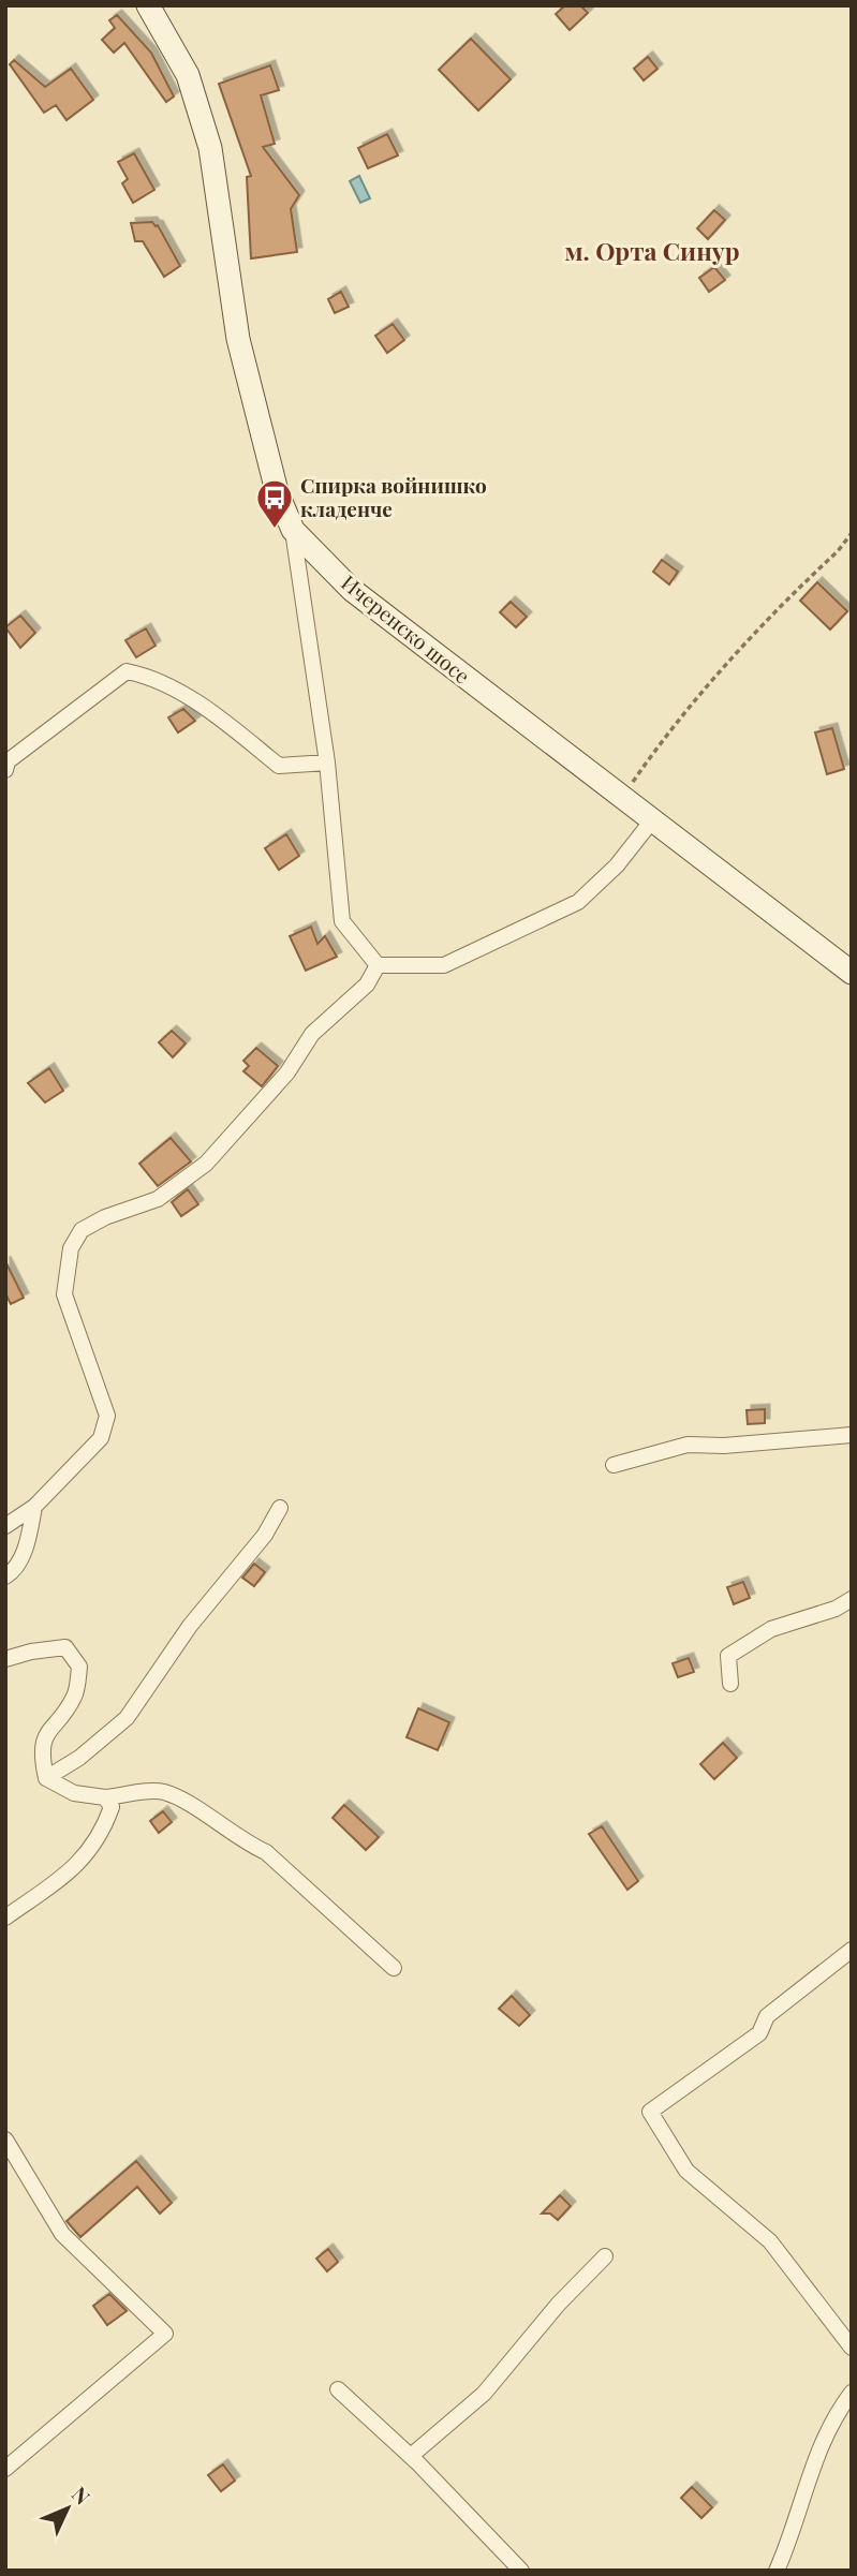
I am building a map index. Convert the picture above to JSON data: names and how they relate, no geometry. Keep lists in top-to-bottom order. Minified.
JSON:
{"streets":{"street":["Ичеренско шосе"]},"districts":["м. Орта Синур"],"places":{"bus stop":["Спирка войнишко кладенче"]},"north":"top right"}
